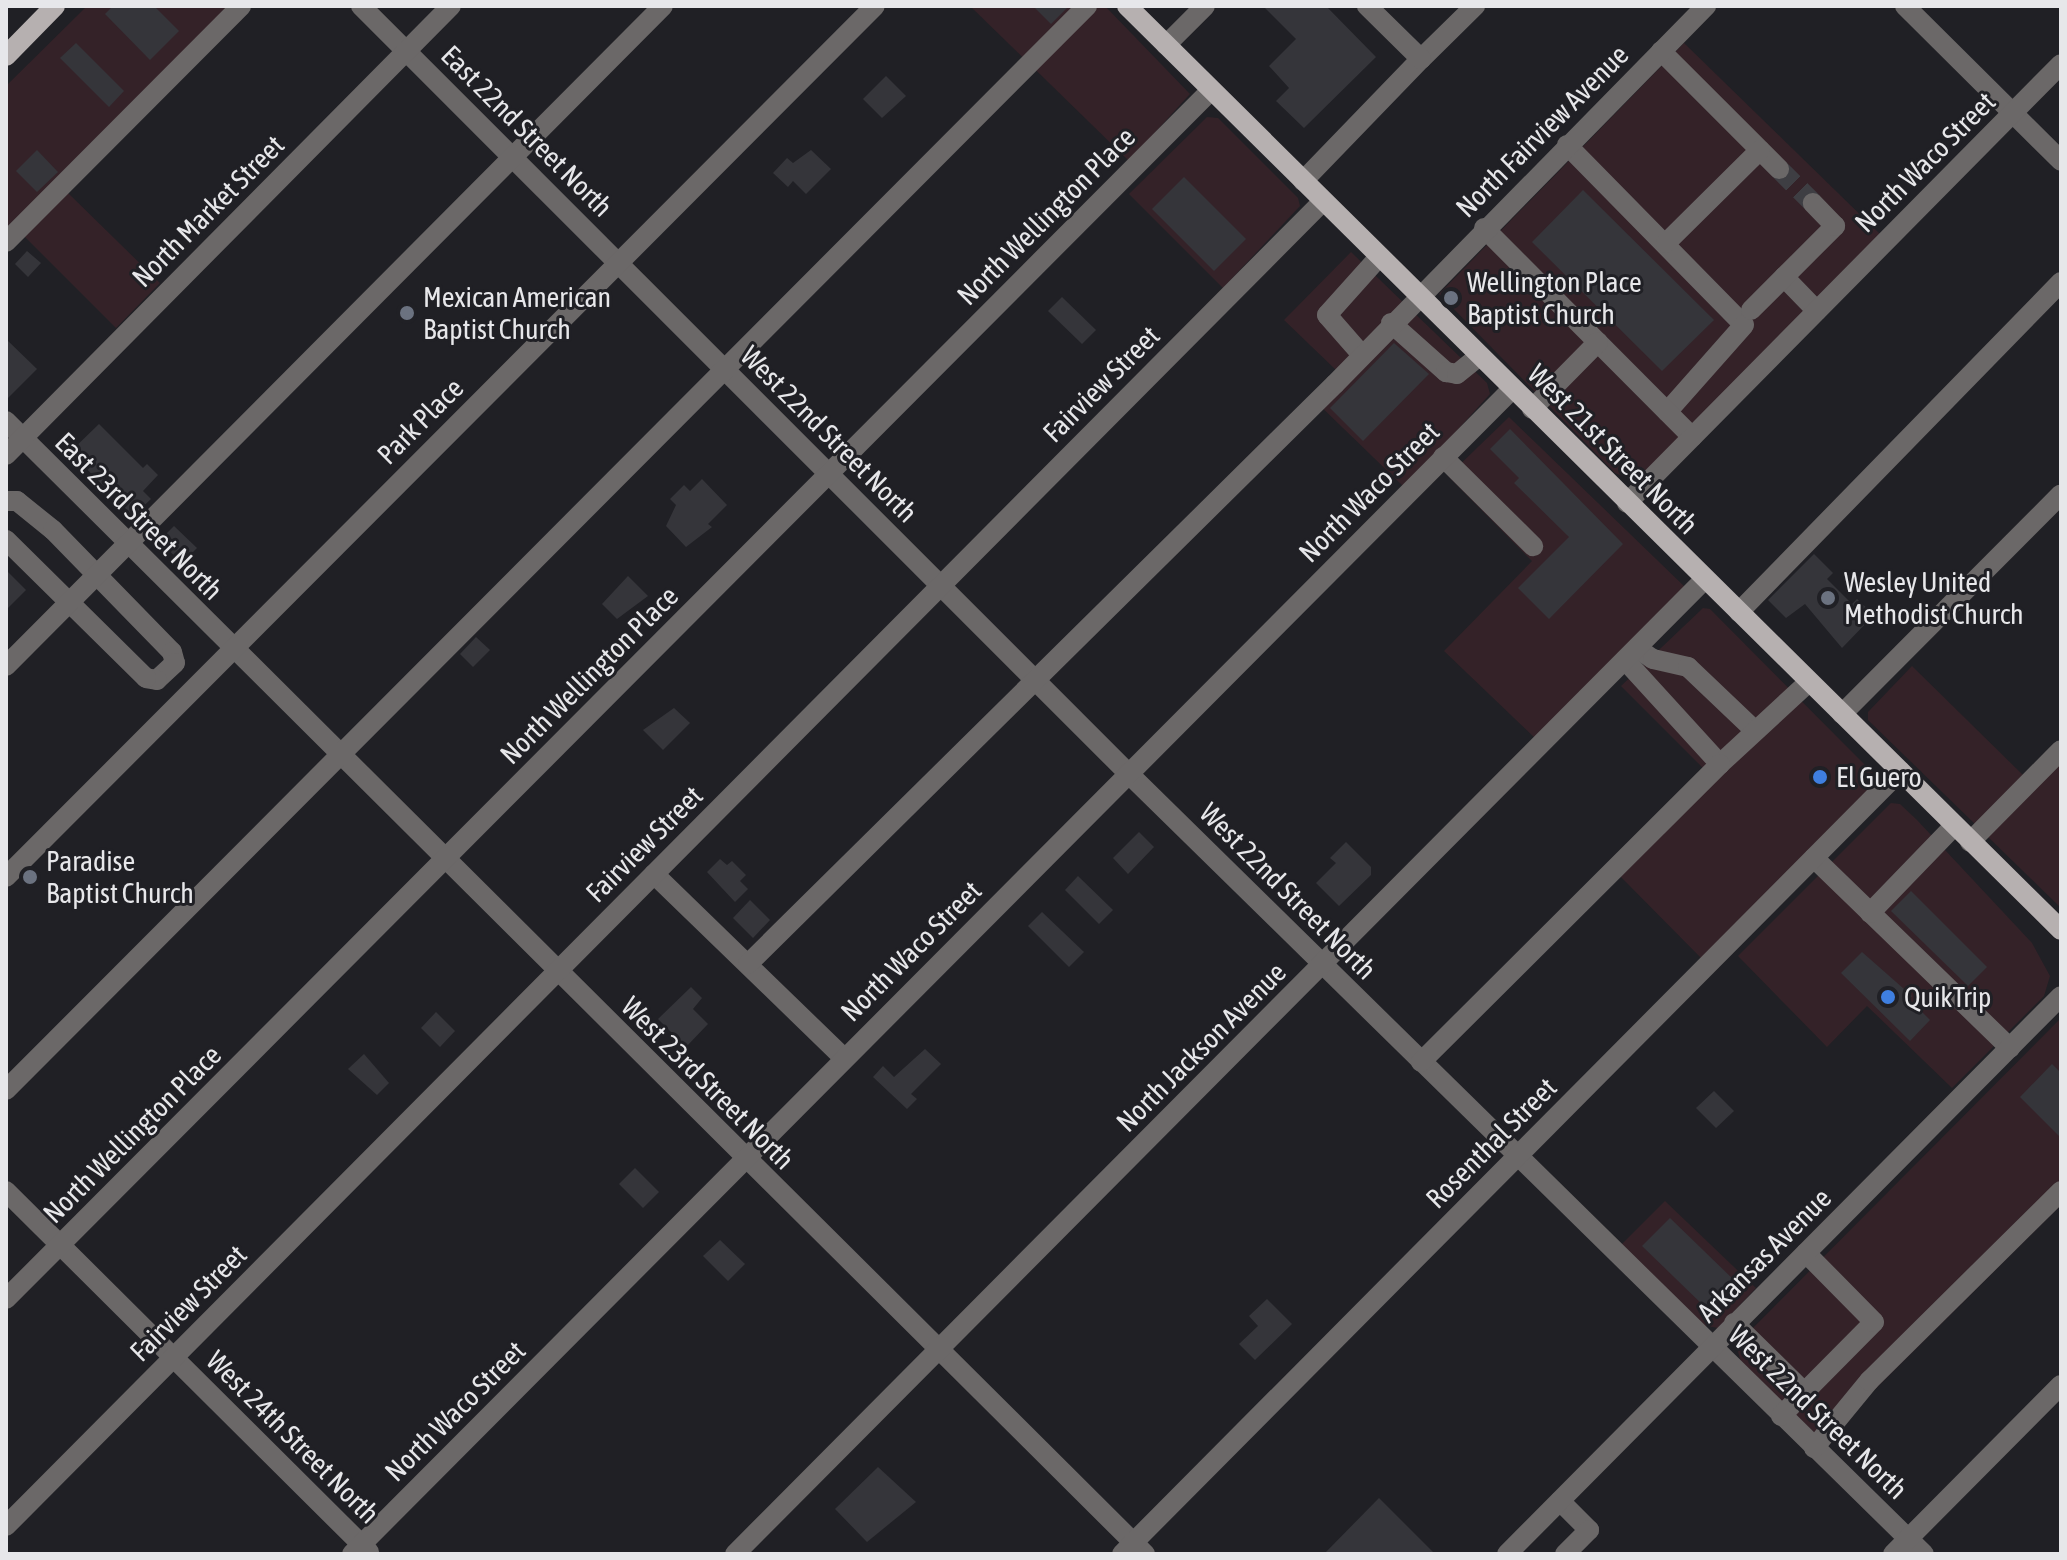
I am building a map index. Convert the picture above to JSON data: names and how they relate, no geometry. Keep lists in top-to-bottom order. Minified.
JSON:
{"streets":{"main road":["West 21st Street North"],"street":["East 22nd Street North","North Fairview Avenue","North Waco Street","North Market Street","North Wellington Place","Fairview Street","Park Place","West 22nd Street North","East 23rd Street North","North Jackson Avenue","West 23rd Street North","Rosenthal Street","Arkansas Avenue","West 24th Street North"]},"crossings":[["East 22nd Street North","North Market Street"],["East 22nd Street North","Park Place"],["East 22nd Street North","West 22nd Street North"],["North Fairview Avenue","West 22nd Street North"],["North Fairview Avenue","West 21st Street North"],["North Waco Street","West 22nd Street North"],["North Waco Street","West 21st Street North"],["North Waco Street","West 23rd Street North"],["North Waco Street","West 24th Street North"],["North Market Street","East 23rd Street North"],["North Wellington Place","West 22nd Street North"],["North Wellington Place","West 21st Street North"],["North Wellington Place","West 23rd Street North"],["North Wellington Place","West 24th Street North"],["Fairview Street","West 22nd Street North"],["Fairview Street","West 21st Street North"],["Fairview Street","West 23rd Street North"],["Fairview Street","West 24th Street North"],["Park Place","West 22nd Street North"],["Park Place","East 23rd Street North"],["Park Place","West 23rd Street North"],["West 22nd Street North","North Jackson Avenue"],["West 22nd Street North","Rosenthal Street"],["West 22nd Street North","Arkansas Avenue"],["West 21st Street North","North Jackson Avenue"],["West 21st Street North","Rosenthal Street"],["East 23rd Street North","West 23rd Street North"],["North Jackson Avenue","West 23rd Street North"],["West 23rd Street North","Rosenthal Street"]],"places":["Wellington Place Baptist Church","Mexican American Baptist Church","Wesley United Methodist Church","El Guero","Paradise Baptist Church","QuikTrip"]}
